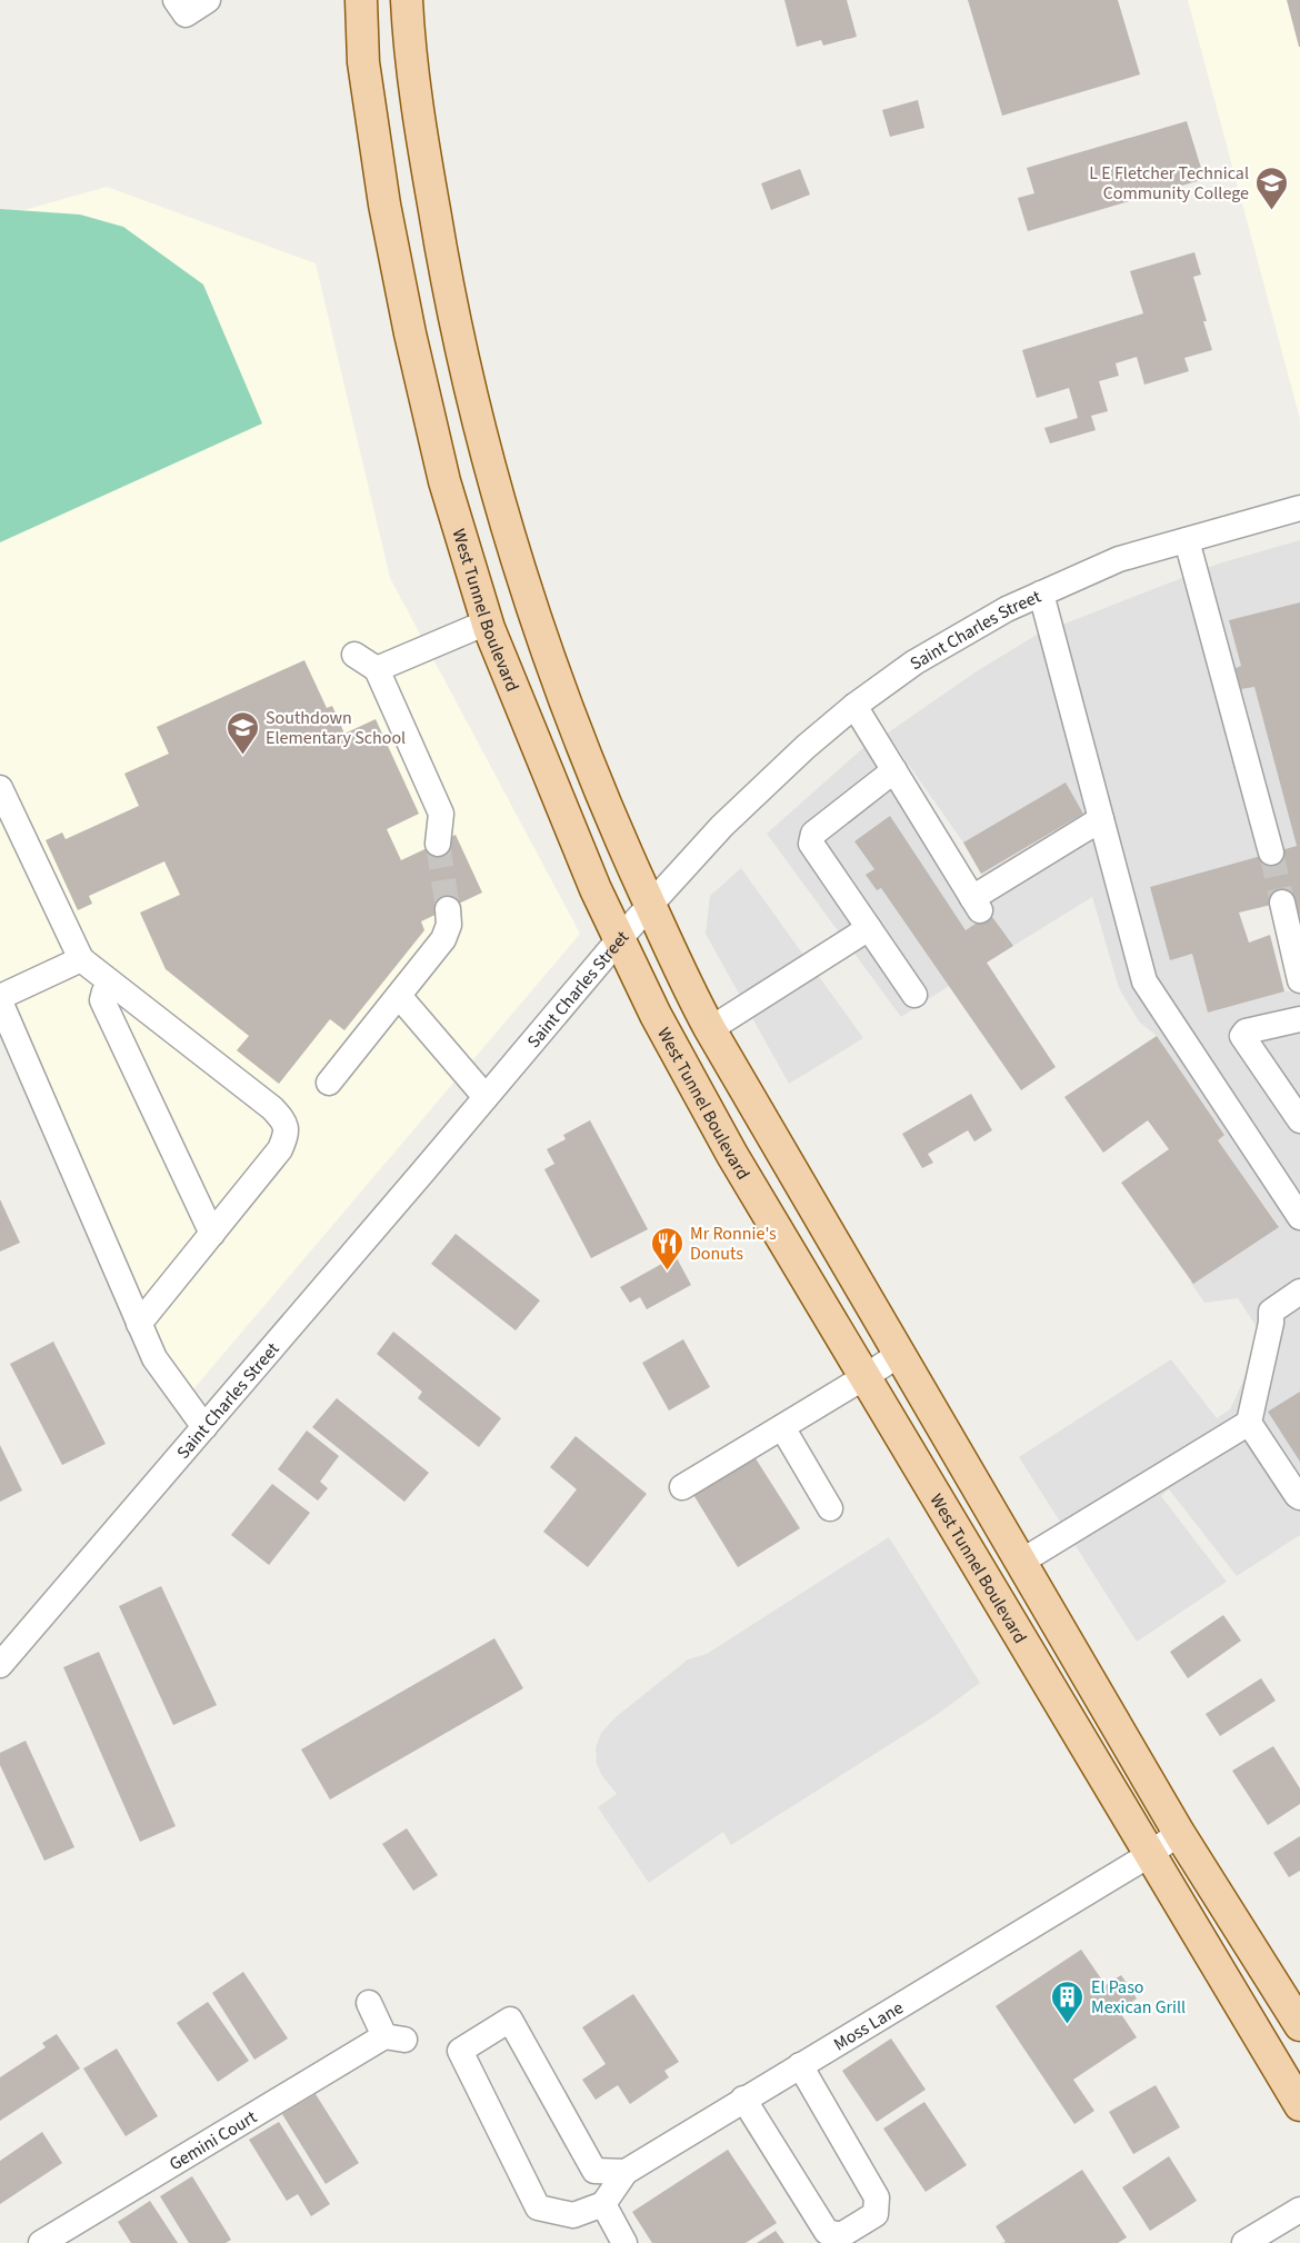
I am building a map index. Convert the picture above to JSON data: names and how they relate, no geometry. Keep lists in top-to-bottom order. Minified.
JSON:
{"streets":{"main road":["West Tunnel Boulevard"],"street":["Saint Charles Street","Moss Lane","Gemini Court"]},"crossings":[["West Tunnel Boulevard","Saint Charles Street"],["West Tunnel Boulevard","Moss Lane"]],"places":{"school or university":["L E Fletcher Technical Community College","Southdown Elementary School"],"restaurant":["Mr Ronnie's Donuts"],"building":["El Paso Mexican Grill"]}}
